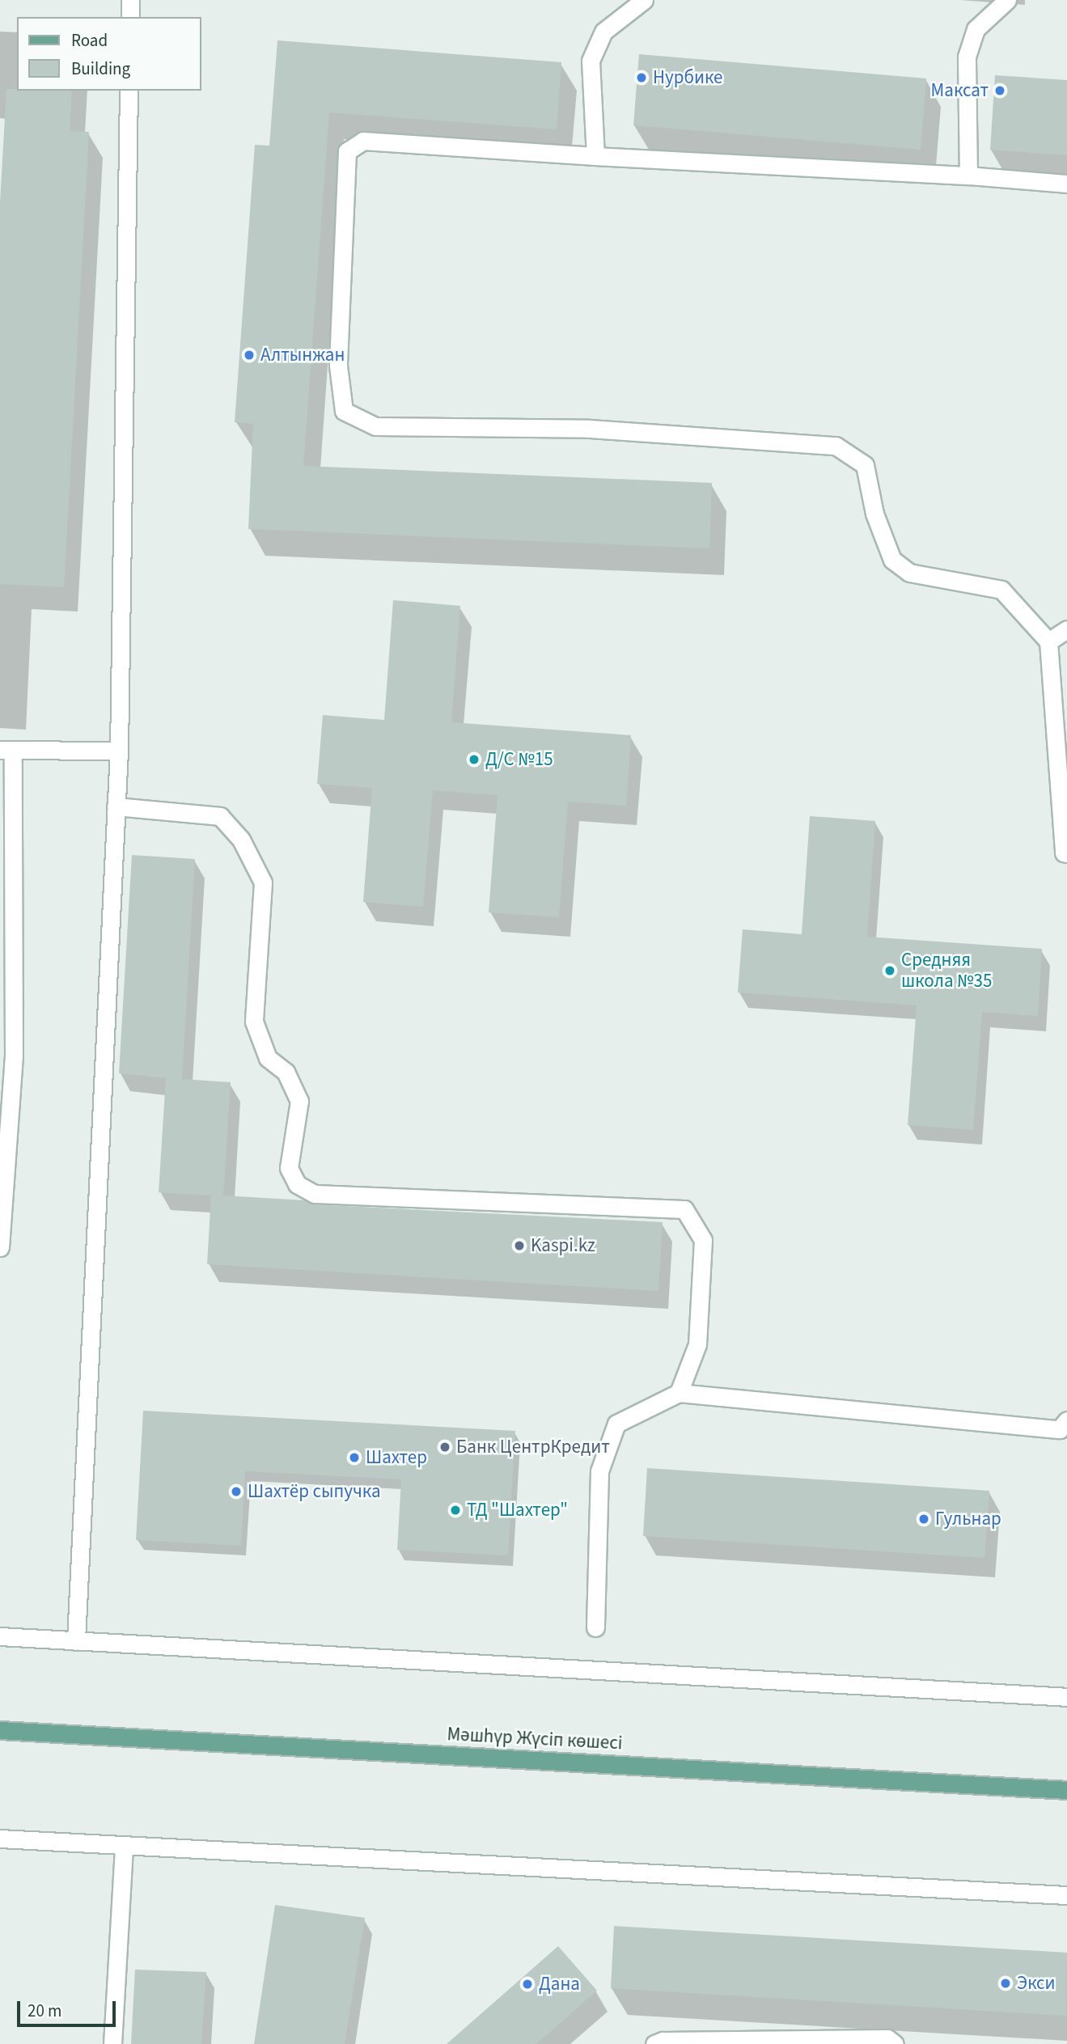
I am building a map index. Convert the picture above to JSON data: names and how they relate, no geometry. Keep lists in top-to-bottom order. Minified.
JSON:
{"streets":{"main road":["Мәшһүр Жүсіп көшесі"]},"places":["Нурбике","Максат","Алтынжан","Д/С №15","Средняя школа №35","Kaspi.kz","Банк ЦентрКредит","Шахтер","Шахтёр сыпучка","ТД \"Шахтер\"","Гульнар","Экси","Дана"],"legend":["Road","Building"],"scale_bar":"20 m"}
